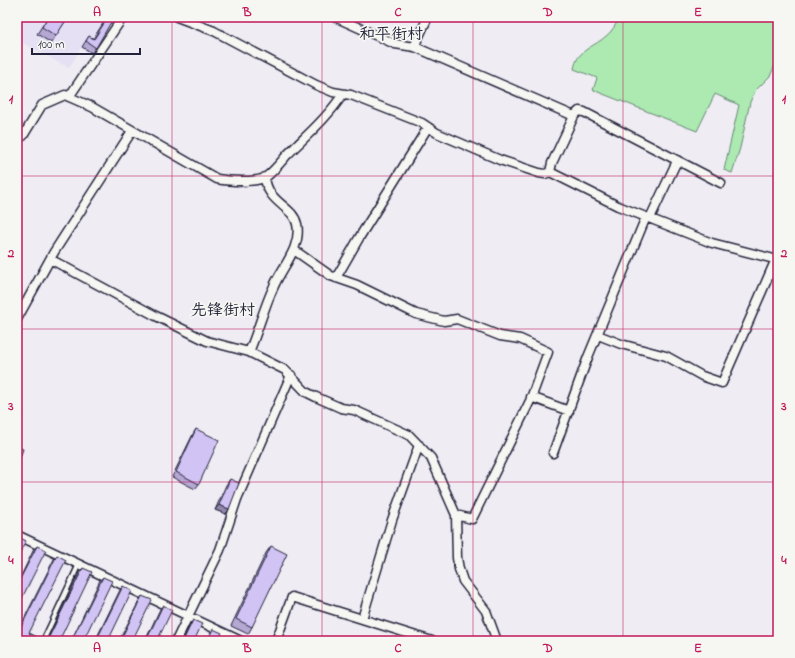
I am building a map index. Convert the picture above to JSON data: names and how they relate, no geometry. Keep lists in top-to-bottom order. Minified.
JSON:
{"districts":["和平街村","先锋街村"],"scale_bar":"100 m","grid":{"columns":["A","B","C","D","E"],"rows":["1","2","3","4"]}}
